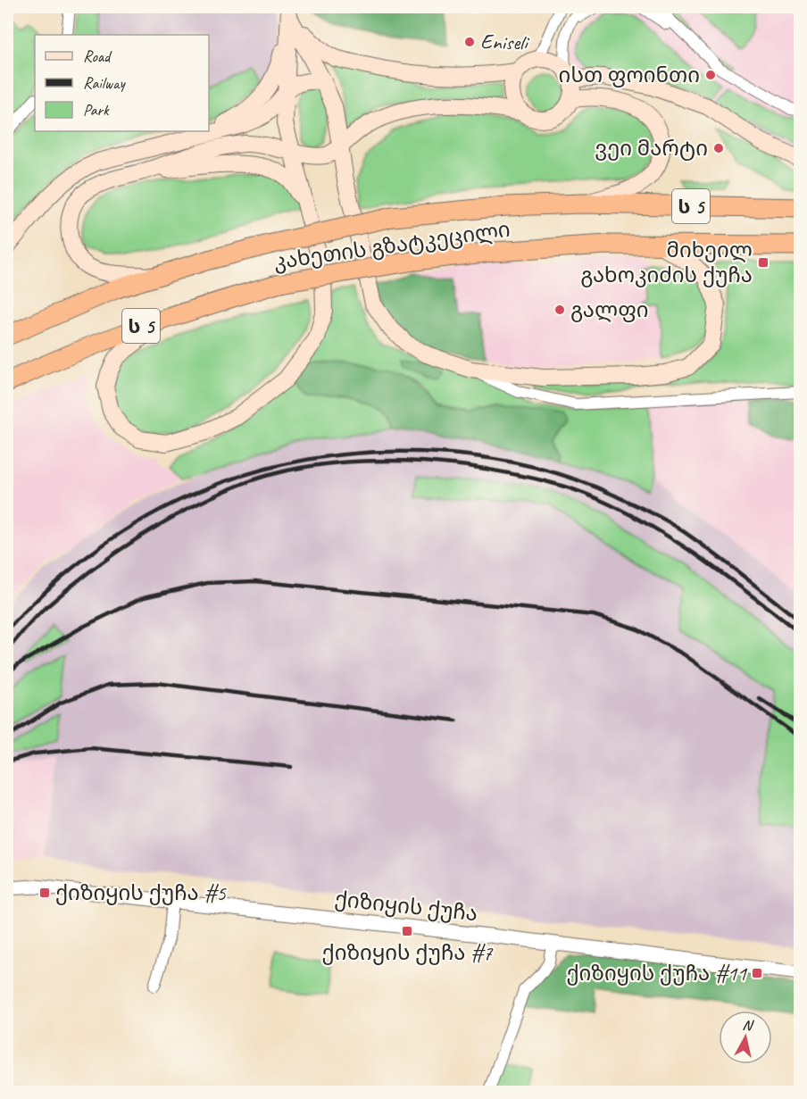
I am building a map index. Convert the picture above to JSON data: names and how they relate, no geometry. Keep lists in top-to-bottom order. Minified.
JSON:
{"streets":{"highway":["ს 5","კახეთის გზატკეცილი"],"street":["ქიზიყის ქუჩა"]},"places":{"other":["Eniseli","ისთ ფოინთი","ვეი მარტი","გალფი"],"transit":["მიხეილ გახოკიძის ქუჩა","ქიზიყის ქუჩა #5","ქიზიყის ქუჩა #7","ქიზიყის ქუჩა #11"]},"legend":["Road","Railway","Park"],"north":"top"}
